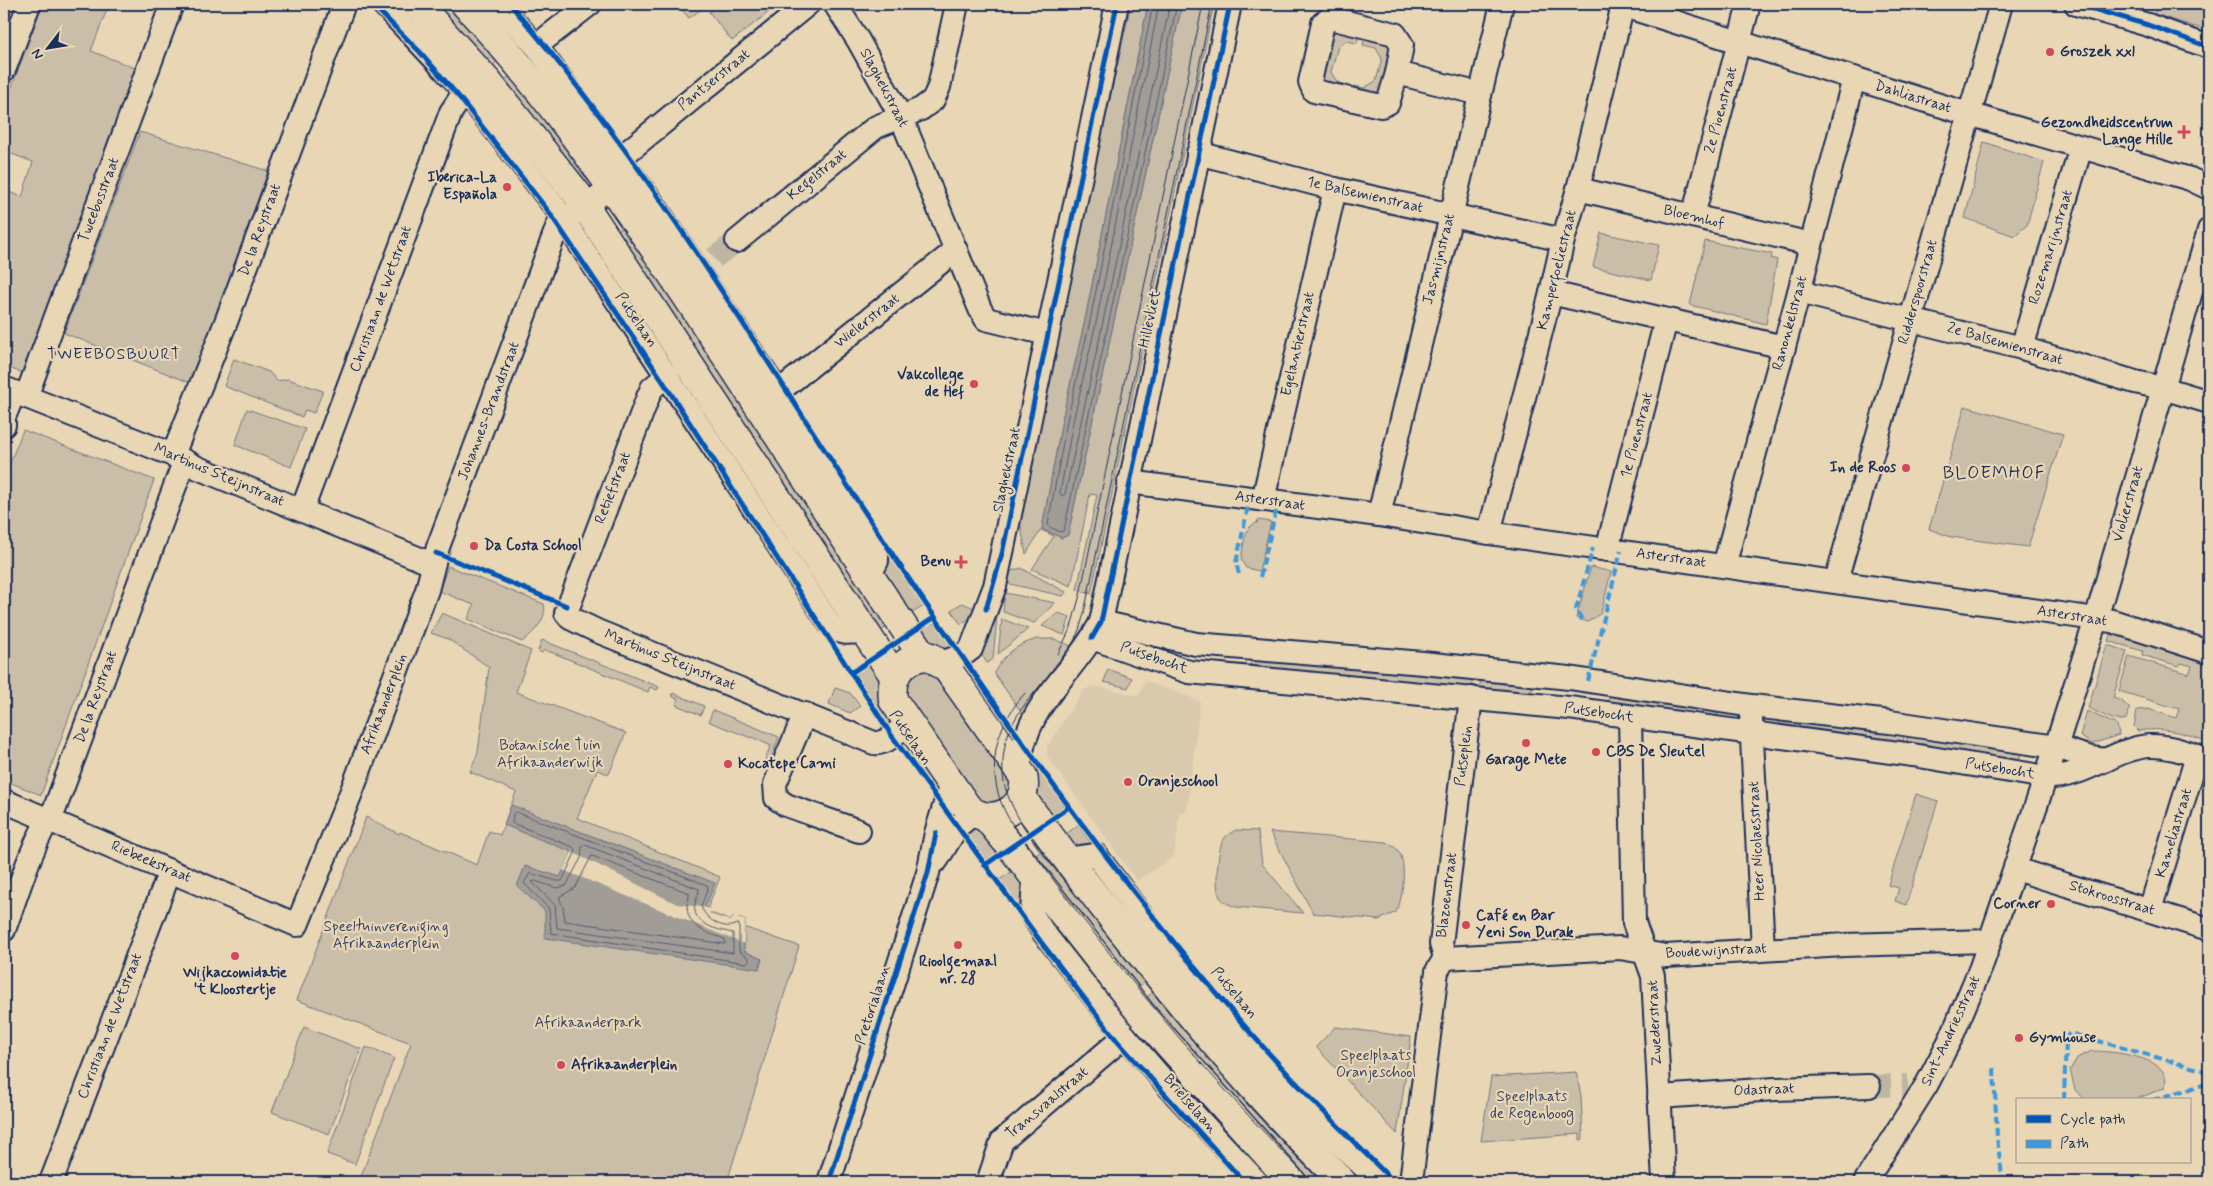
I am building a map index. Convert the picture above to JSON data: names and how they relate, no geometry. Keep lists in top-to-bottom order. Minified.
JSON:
{"streets":{"main road":["Putselaan"],"street":["Pantserstraat","Slaghekstraat","Dahliastraat","2e Pioenstraat","Kegelstraat","1e Balsemienstraat","Tweebosstraat","Bloemhof","De la Reystraat","Rozemarijnstraat","Jasmijnstraat","Kamperfoeliestraat","Ridderspoorstraat","Christiaan de Wetstraat","Hillevliet","Wielerstraat","Ranonkelstraat","Egelantierstraat","2e Balsemienstraat","Johannes-Brandstraat","1e Pioenstraat","Martinus Steijnstraat","Retiefstraat","Asterstraat","Violierstraat","Putsebocht","Afrikaanderplein","Putseplein","Kameliastraat","Heer Nicolaesstraat","Riebeekstraat","Blazoenstraat","Stokroosstraat","Boudewijnstraat","Pretorialaan","Zwederstraat","Sint-Andriesstraat","Odastraat","Transvaalstraat"],"cycle path":["Brielselaan"]},"crossings":[["Slaghekstraat","Kegelstraat"],["Slaghekstraat","Wielerstraat"],["Dahliastraat","2e Pioenstraat"],["Dahliastraat","Rozemarijnstraat"],["Dahliastraat","Kamperfoeliestraat"],["Dahliastraat","Ridderspoorstraat"],["Dahliastraat","Ranonkelstraat"],["2e Pioenstraat","Bloemhof"],["1e Balsemienstraat","Jasmijnstraat"],["1e Balsemienstraat","Kamperfoeliestraat"],["1e Balsemienstraat","Hillevliet"],["1e Balsemienstraat","Egelantierstraat"],["Tweebosstraat","Martinus Steijnstraat"],["Bloemhof","Kamperfoeliestraat"],["Bloemhof","Ranonkelstraat"],["De la Reystraat","Martinus Steijnstraat"],["De la Reystraat","Riebeekstraat"],["Rozemarijnstraat","2e Balsemienstraat"],["Jasmijnstraat","Asterstraat"],["Kamperfoeliestraat","Asterstraat"],["Ridderspoorstraat","2e Balsemienstraat"],["Ridderspoorstraat","Asterstraat"],["Christiaan de Wetstraat","Putselaan"],["Christiaan de Wetstraat","Martinus Steijnstraat"],["Christiaan de Wetstraat","Riebeekstraat"],["Hillevliet","Asterstraat"],["Hillevliet","Putsebocht"],["Putselaan","Johannes-Brandstraat"],["Putselaan","Retiefstraat"],["Ranonkelstraat","2e Balsemienstraat"],["Ranonkelstraat","Asterstraat"],["Egelantierstraat","Asterstraat"],["2e Balsemienstraat","Violierstraat"],["Johannes-Brandstraat","Martinus Steijnstraat"],["Johannes-Brandstraat","Afrikaanderplein"],["1e Pioenstraat","Asterstraat"],["Martinus Steijnstraat","Retiefstraat"],["Martinus Steijnstraat","Afrikaanderplein"],["Asterstraat","Violierstraat"],["Violierstraat","Putsebocht"],["Violierstraat","Stokroosstraat"],["Violierstraat","Sint-Andriesstraat"],["Putsebocht","Putseplein"],["Putsebocht","Kameliastraat"],["Putsebocht","Heer Nicolaesstraat"],["Putsebocht","Zwederstraat"],["Afrikaanderplein","Riebeekstraat"],["Putseplein","Blazoenstraat"],["Kameliastraat","Stokroosstraat"],["Heer Nicolaesstraat","Boudewijnstraat"],["Blazoenstraat","Boudewijnstraat"],["Stokroosstraat","Sint-Andriesstraat"],["Boudewijnstraat","Zwederstraat"],["Boudewijnstraat","Sint-Andriesstraat"],["Zwederstraat","Odastraat"]],"districts":["TWEEBOSBUURT","BLOEMHOF"],"parks":["Botanische Tuin Afrikaanderwijk","Speeltuinvereniging Afrikaanderplein","Afrikaanderpark","Speelplaats Oranjeschool","Speelplaats de Regenboog"],"places":{"other":["Groszek xxl","Iberica-La Española","Vakcollege de Hef","In de Roos","Da Costa School","Garage Mete","CBS De Sleutel","Kocatepe Cami","Oranjeschool","Corner","Café en Bar Yeni Son Durak","Rioolgemaal nr. 28","Wijkaccomidatie 't Kloostertje","Gymhouse","Afrikaanderplein"],"health":["Gezondheidscentrum Lange Hille","Benu"]},"legend":["Cycle path","Path"],"north":"bottom left"}
